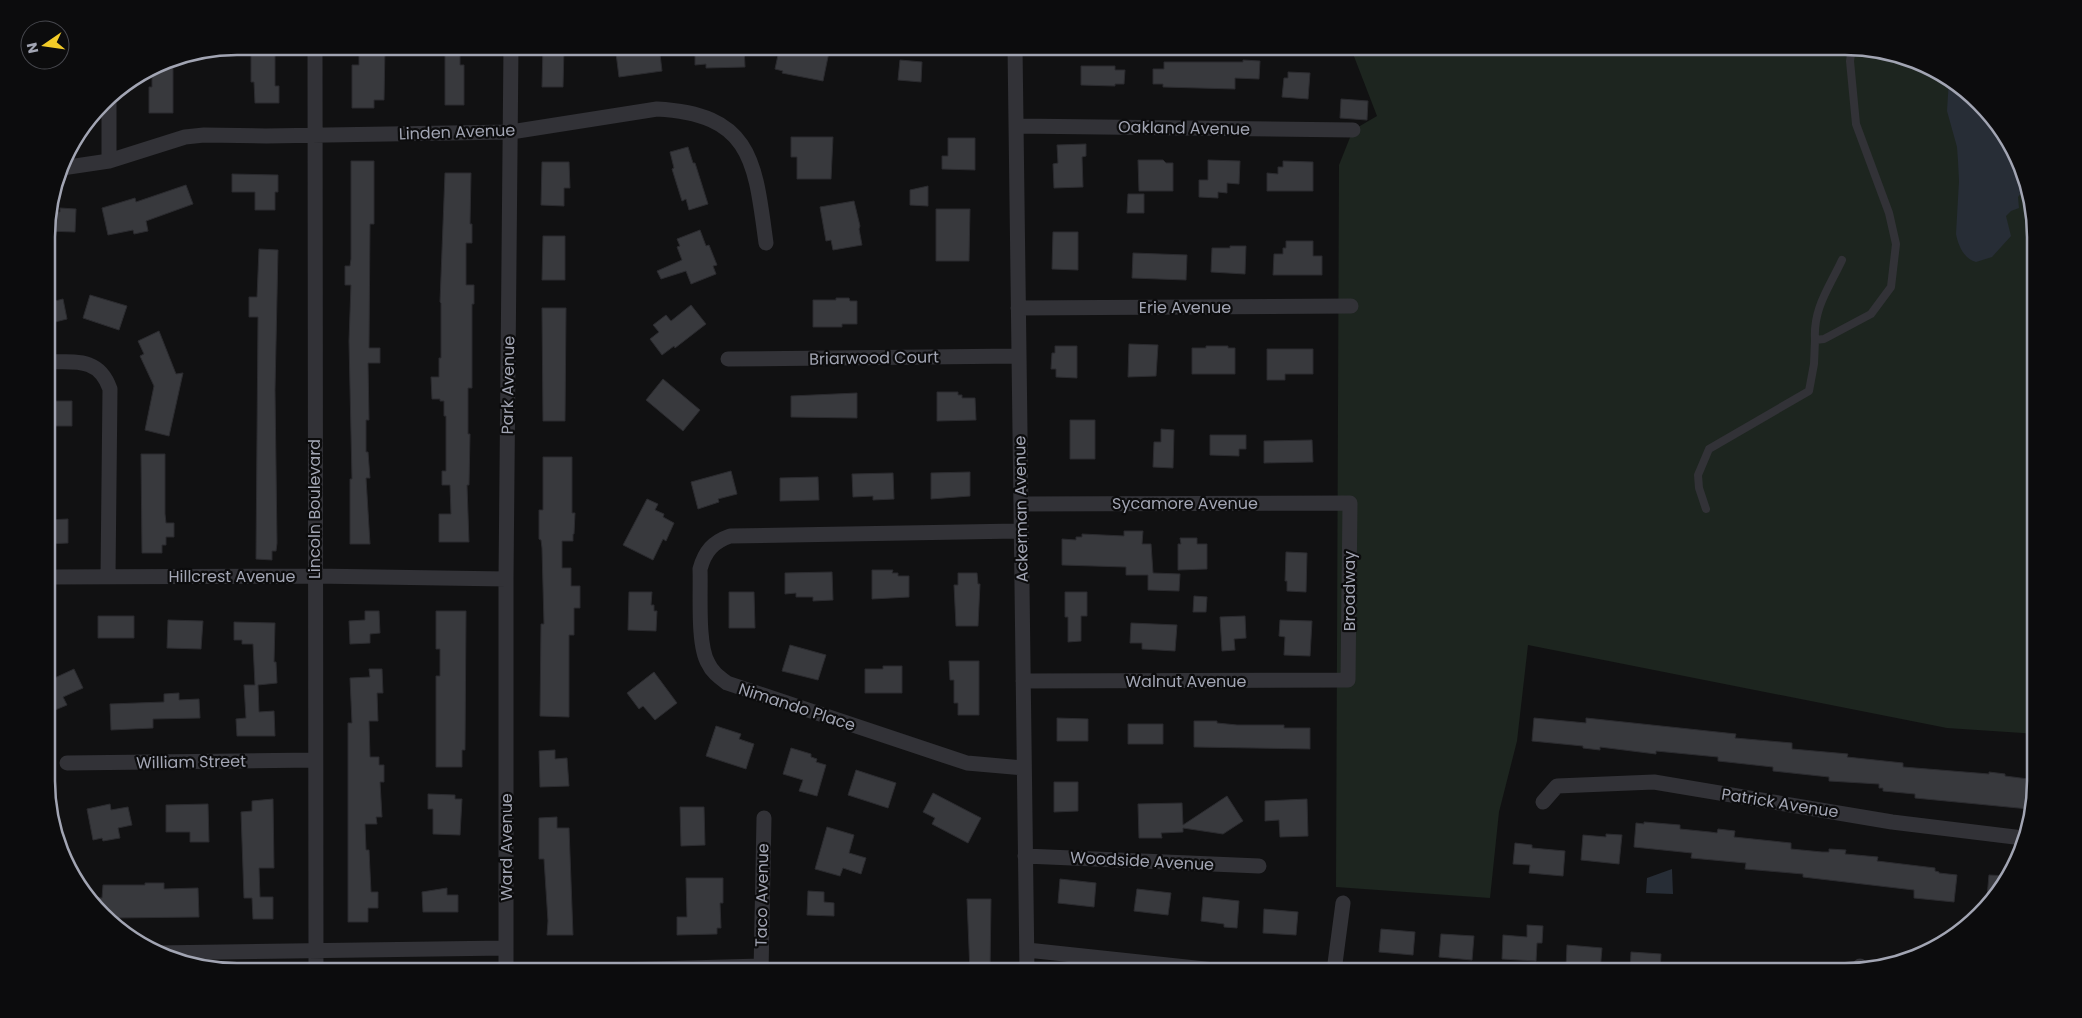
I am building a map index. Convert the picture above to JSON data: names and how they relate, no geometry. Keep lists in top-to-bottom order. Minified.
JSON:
{"streets":{"street":["Oakland Avenue","Linden Avenue","Erie Avenue","Briarwood Court","Park Avenue","Sycamore Avenue","Lincoln Boulevard","Ackerman Avenue","Hillcrest Avenue","Broadway","Walnut Avenue","Nimando Place","William Street","Patrick Avenue","Ward Avenue","Woodside Avenue","Taco Avenue"]},"crossings":[["Oakland Avenue","Ackerman Avenue"],["Linden Avenue","Park Avenue"],["Linden Avenue","Lincoln Boulevard"],["Erie Avenue","Ackerman Avenue"],["Briarwood Court","Ackerman Avenue"],["Park Avenue","Hillcrest Avenue"],["Park Avenue","Ward Avenue"],["Sycamore Avenue","Ackerman Avenue"],["Sycamore Avenue","Broadway"],["Lincoln Boulevard","Hillcrest Avenue"],["Lincoln Boulevard","William Street"],["Ackerman Avenue","Walnut Avenue"],["Ackerman Avenue","Nimando Place"],["Ackerman Avenue","Woodside Avenue"],["Broadway","Walnut Avenue"]],"north":"left"}
